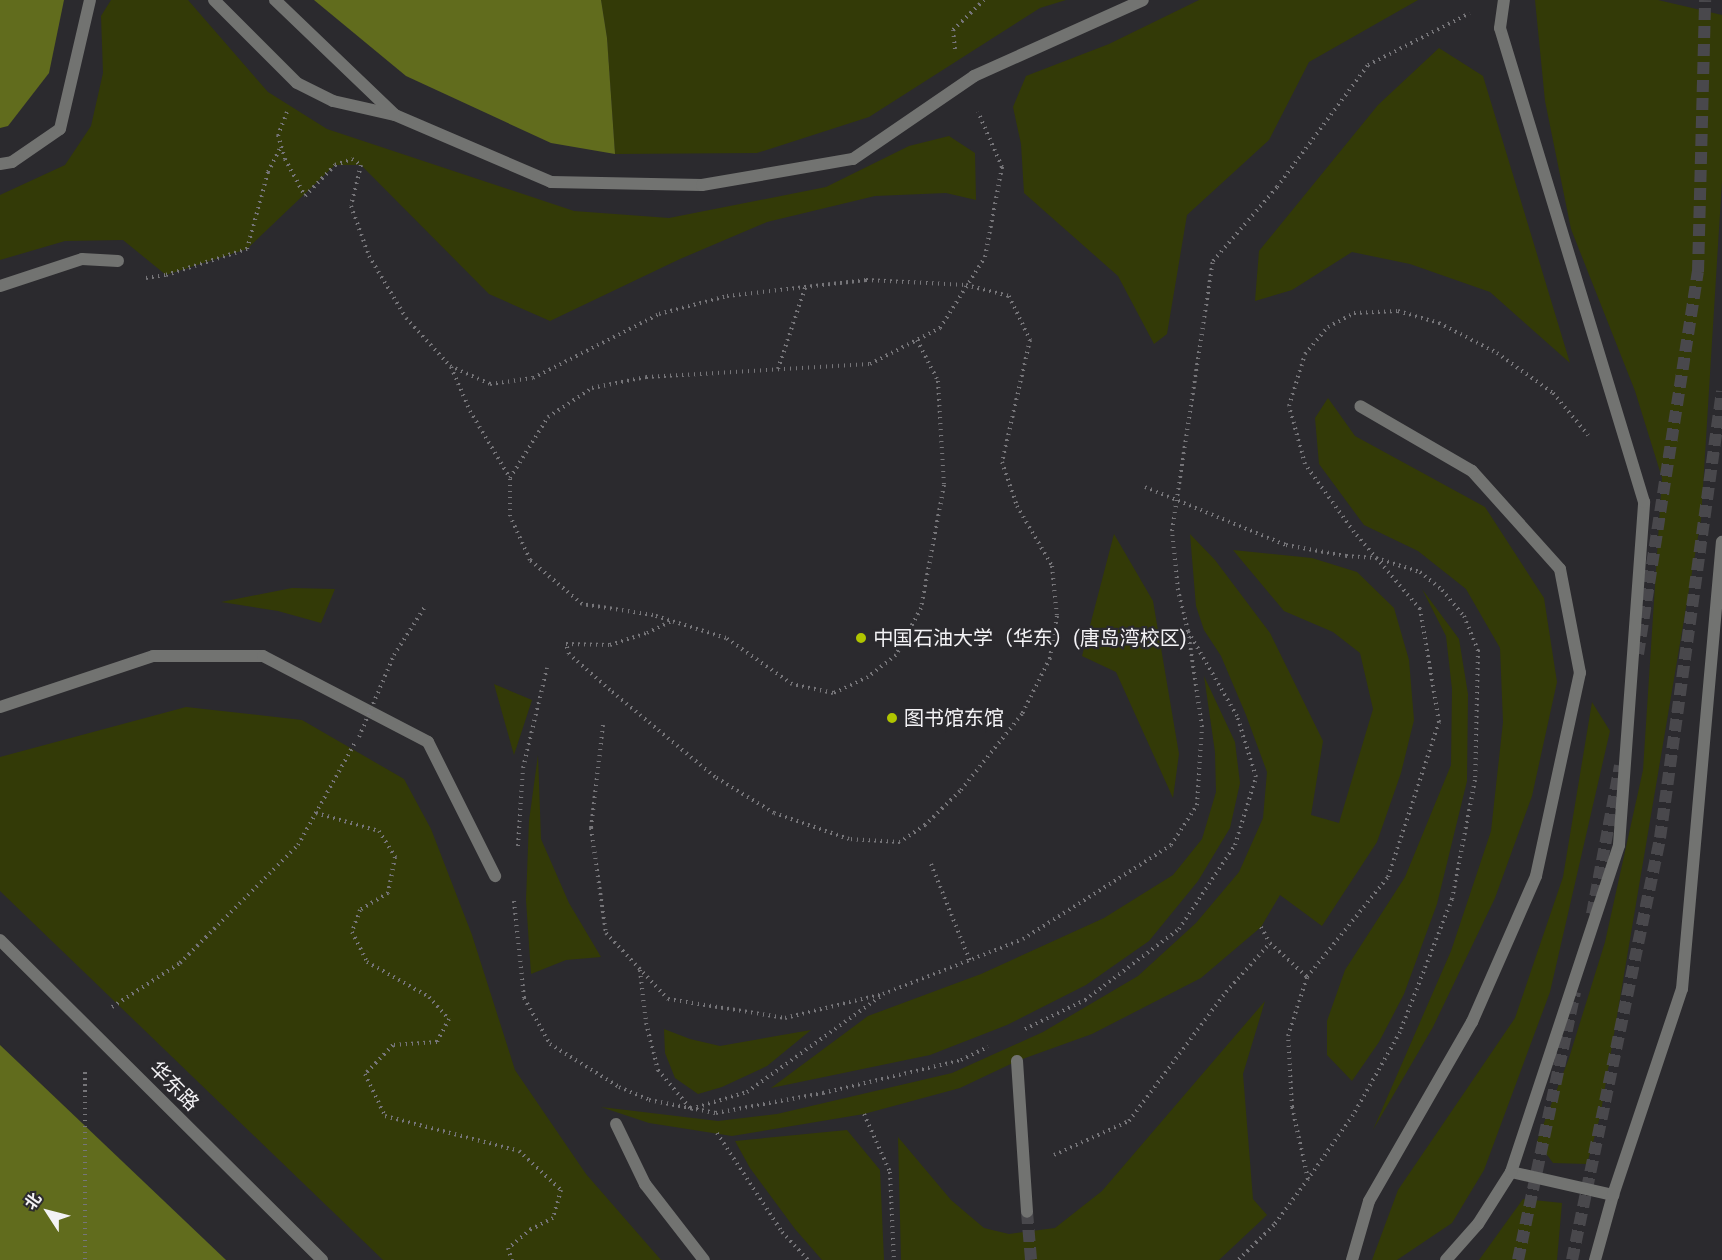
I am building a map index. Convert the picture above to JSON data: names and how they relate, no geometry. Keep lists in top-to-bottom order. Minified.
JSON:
{"streets":{"street":["华东路"]},"places":["中国石油大学（华东）(唐岛湾校区)","图书馆东馆"],"north":"top left"}
